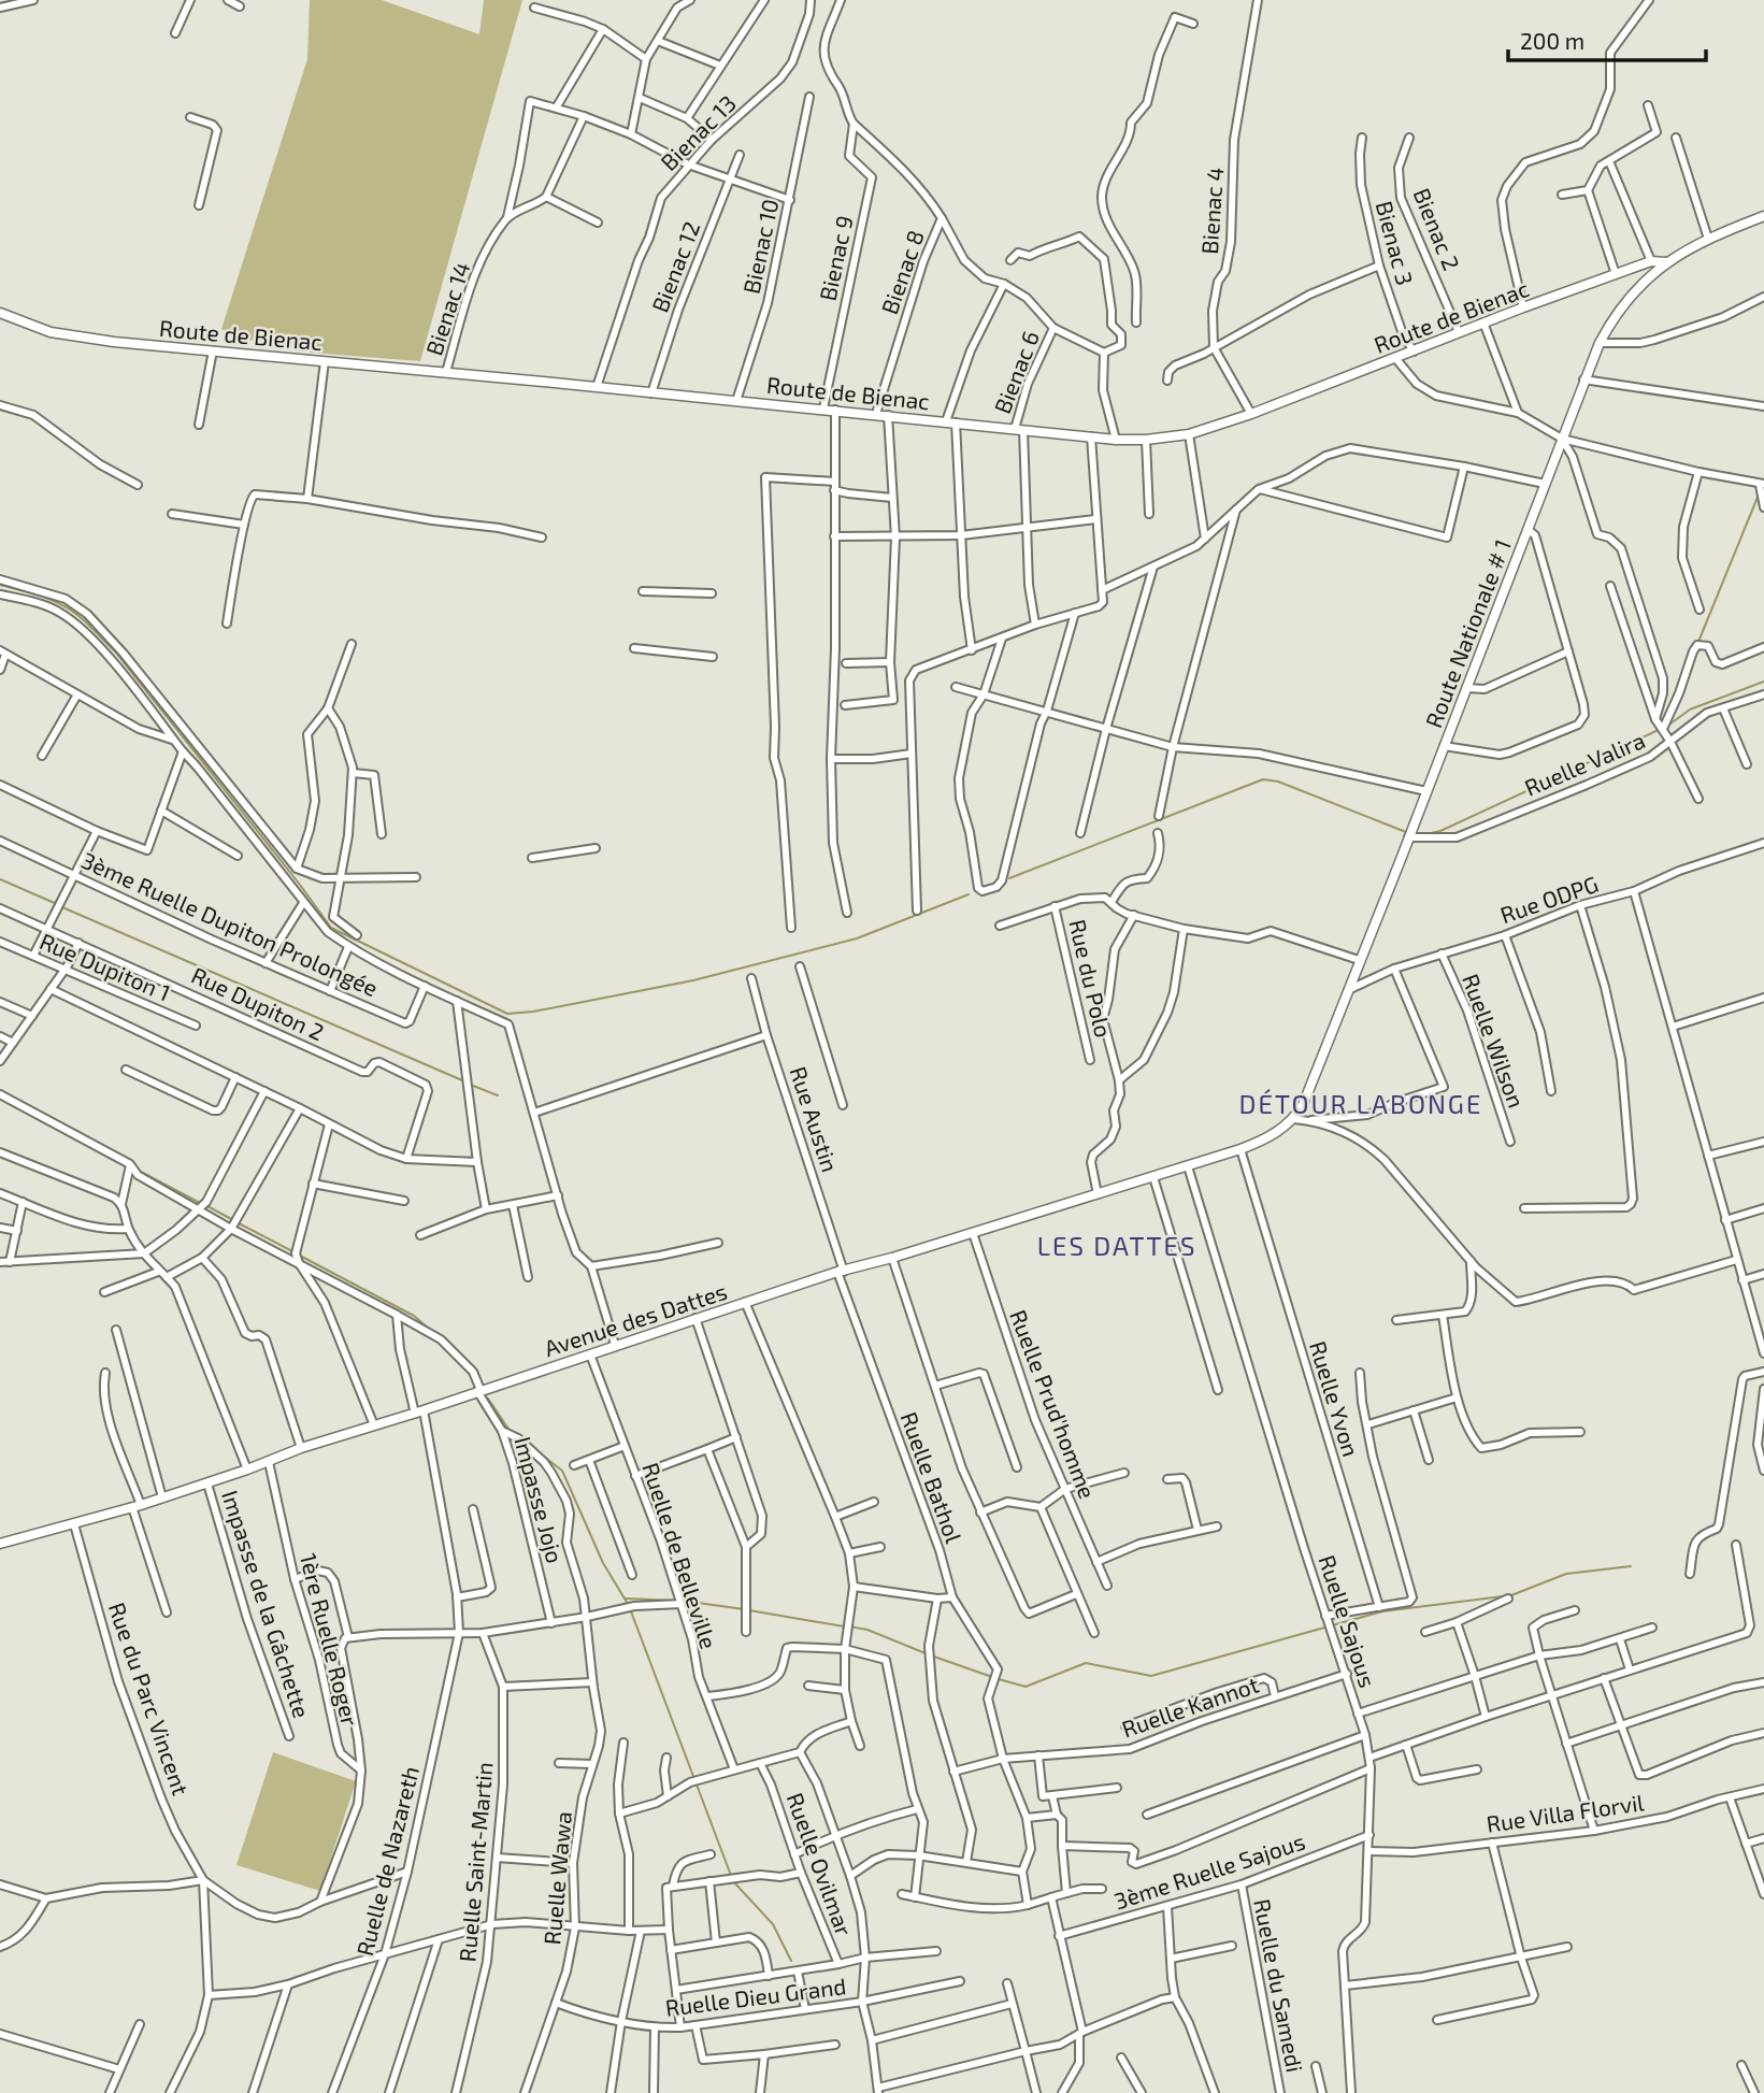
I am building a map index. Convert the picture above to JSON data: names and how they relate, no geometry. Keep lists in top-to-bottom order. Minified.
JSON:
{"streets":{"main road":["Route de Bienac","Route Nationale # 1","Avenue des Dattes"],"street":["Bienac 13","Bienac 4","Bienac 2","Bienac 3","Bienac 10","Bienac 9","Bienac 12","Bienac 8","Bienac 14","Bienac 6","Ruelle Valira","Rue ODPG","3ème Ruelle Dupiton Prolongée","Rue Dupiton 1","Rue du Polo","Rue Dupiton 2","Ruelle Wilson","Rue Austin","Ruelle Yvon","Ruelle Prud'homme","Ruelle Bathol","Impasse Jojo","Ruelle de Belleville","Impasse de la Gâchette","Ruelle Sajous","1ère Ruelle Roger","Rue du Parc Vincent","Ruelle Kannot","Rue Villa Florvil","Ruelle de Nazareth","Ruelle Saint-Martin","Ruelle Ovilmar","3ème Ruelle Sajous","Ruelle Wawa","Ruelle du Samedi","Ruelle Dieu Grand"]},"crossings":[["Bienac 13","Route de Bienac"],["Bienac 4","Route de Bienac"],["Bienac 2","Route de Bienac"],["Bienac 3","Route de Bienac"],["Bienac 10","Route de Bienac"],["Bienac 9","Bienac 8"],["Bienac 9","Route de Bienac"],["Bienac 12","Route de Bienac"],["Bienac 8","Route de Bienac"],["Bienac 14","Route de Bienac"],["Route de Bienac","Bienac 6"],["Route de Bienac","Route Nationale # 1"],["Route Nationale # 1","Ruelle Valira"],["Route Nationale # 1","Rue ODPG"],["Route Nationale # 1","Avenue des Dattes"],["Rue ODPG","Ruelle Wilson"],["Rue Austin","Avenue des Dattes"],["Rue Austin","Ruelle Bathol"],["Avenue des Dattes","Ruelle Yvon"],["Avenue des Dattes","Ruelle Prud'homme"],["Avenue des Dattes","Ruelle Bathol"],["Avenue des Dattes","Impasse Jojo"],["Avenue des Dattes","Ruelle de Belleville"],["Avenue des Dattes","Impasse de la Gâchette"],["Avenue des Dattes","Ruelle Sajous"],["Avenue des Dattes","1ère Ruelle Roger"],["Avenue des Dattes","Rue du Parc Vincent"],["Avenue des Dattes","Ruelle de Nazareth"],["Ruelle Bathol","Ruelle Kannot"],["Impasse Jojo","Ruelle de Nazareth"],["Impasse Jojo","Ruelle Wawa"],["Ruelle Sajous","Ruelle Kannot"],["Ruelle Sajous","Rue Villa Florvil"],["Ruelle Sajous","3ème Ruelle Sajous"],["Ruelle Ovilmar","Ruelle Dieu Grand"],["3ème Ruelle Sajous","Ruelle du Samedi"],["Ruelle Wawa","Ruelle Dieu Grand"]],"districts":["DÉTOUR LABONGE","LES DATTES"],"scale_bar":"200 m"}
